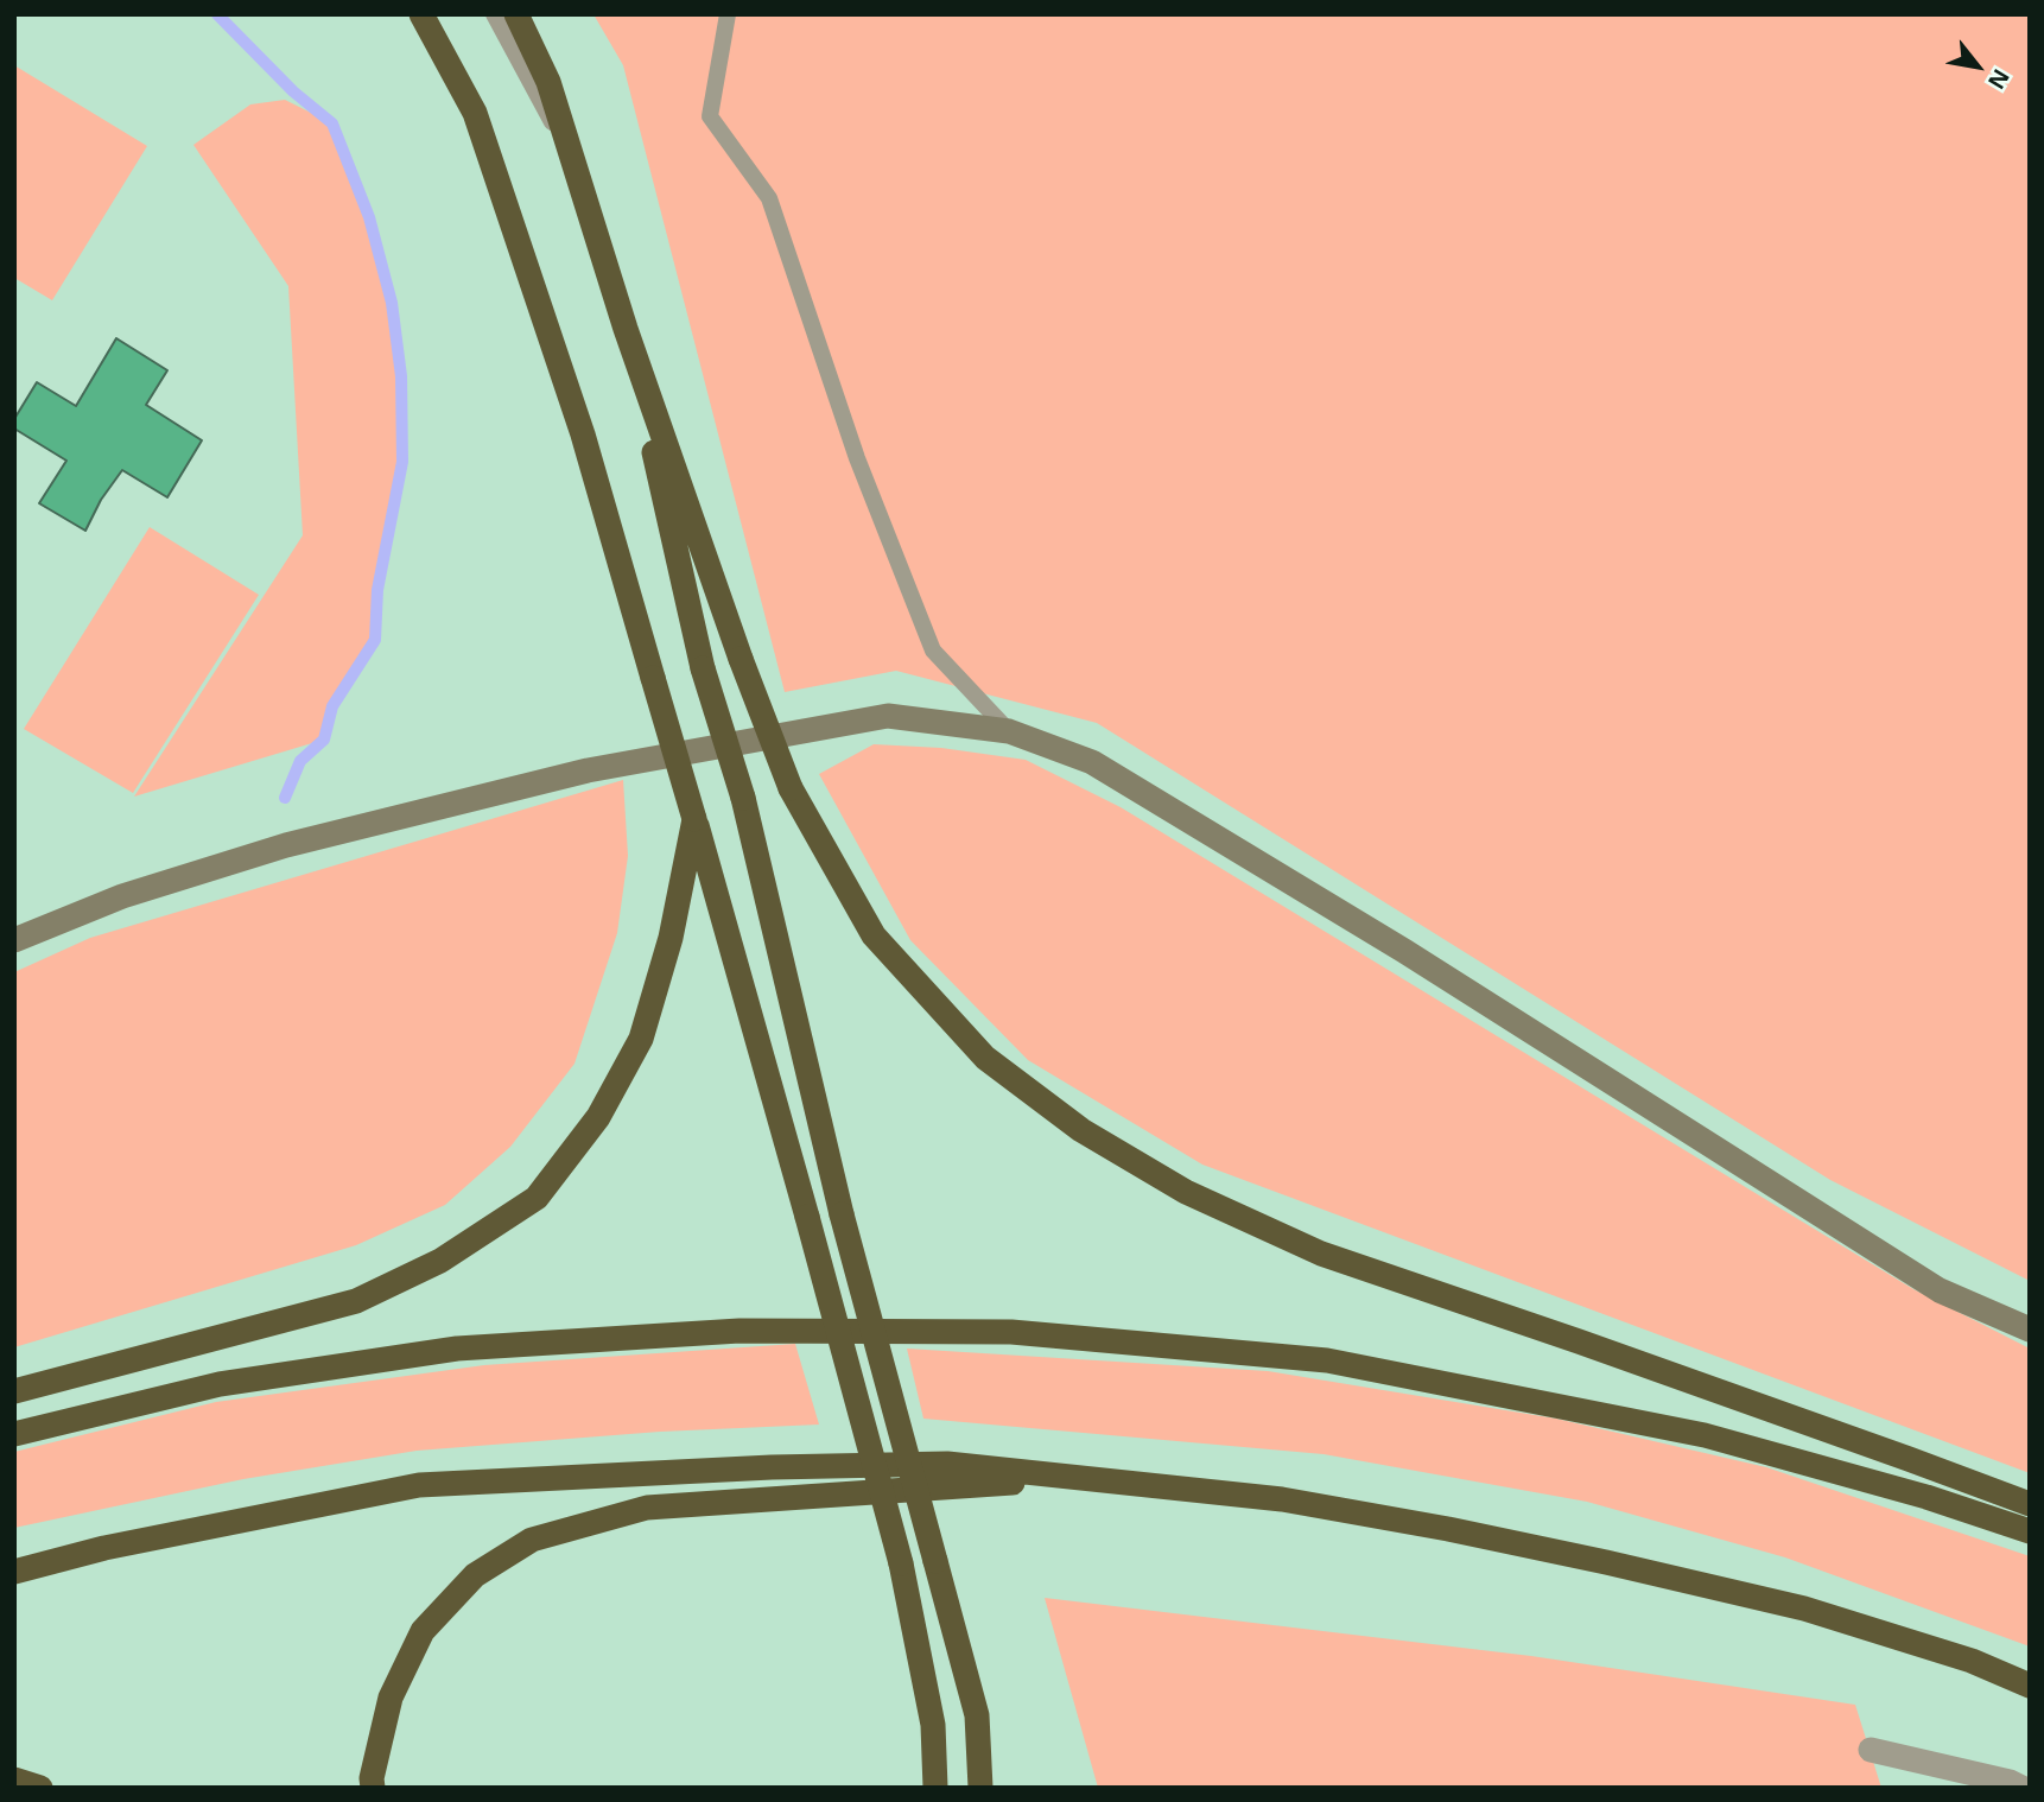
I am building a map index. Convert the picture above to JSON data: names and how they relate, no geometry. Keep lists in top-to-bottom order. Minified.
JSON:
{"north":"bottom right"}
